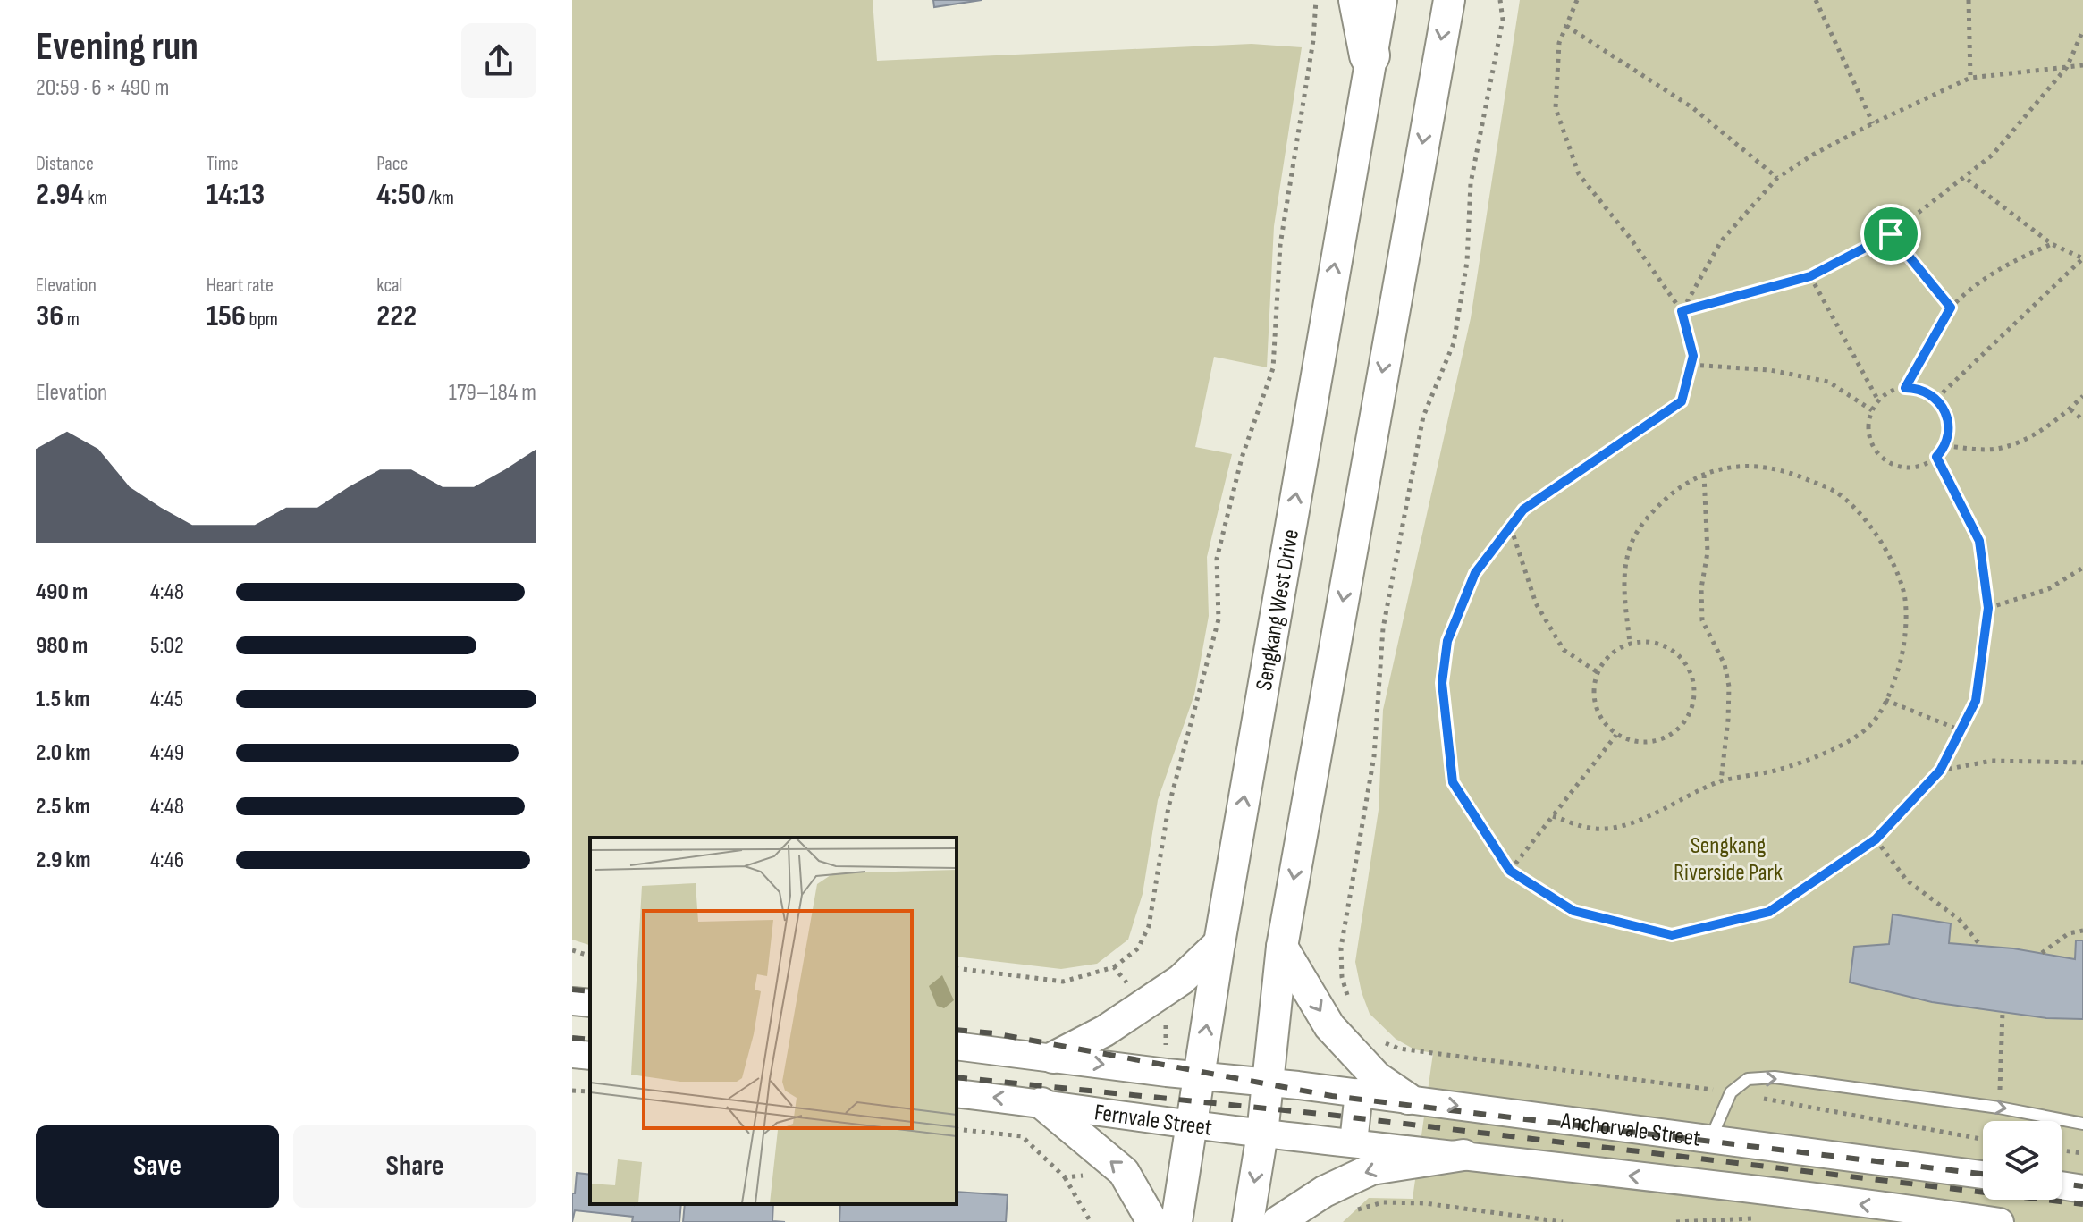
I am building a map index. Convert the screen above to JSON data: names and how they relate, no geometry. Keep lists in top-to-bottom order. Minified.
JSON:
{"streets":{"main road":["Sengkang West Drive"],"street":["Fernvale Street","Anchorvale Street"]},"crossings":[["Sengkang West Drive","Fernvale Street"],["Fernvale Street","Anchorvale Street"]],"parks":["Sengkang Riverside Park"],"page":{"heading":["Evening run","20:59 · 6 × 490 m"],"stats":[["Distance","2.94 km"],["Time","14:13"],["Pace","4:50 /km"],["Elevation","36 m"],["Heart rate","156 bpm"],["kcal","222"]],"chart":["Elevation","179–184 m"],"list":[{"name":"490 m","note":"4:48"},{"name":"980 m","note":"5:02"},{"name":"1.5 km","note":"4:45"},{"name":"2.0 km","note":"4:49"},{"name":"2.5 km","note":"4:48"},{"name":"2.9 km","note":"4:46"}],"buttons":["Save","Share"]}}
